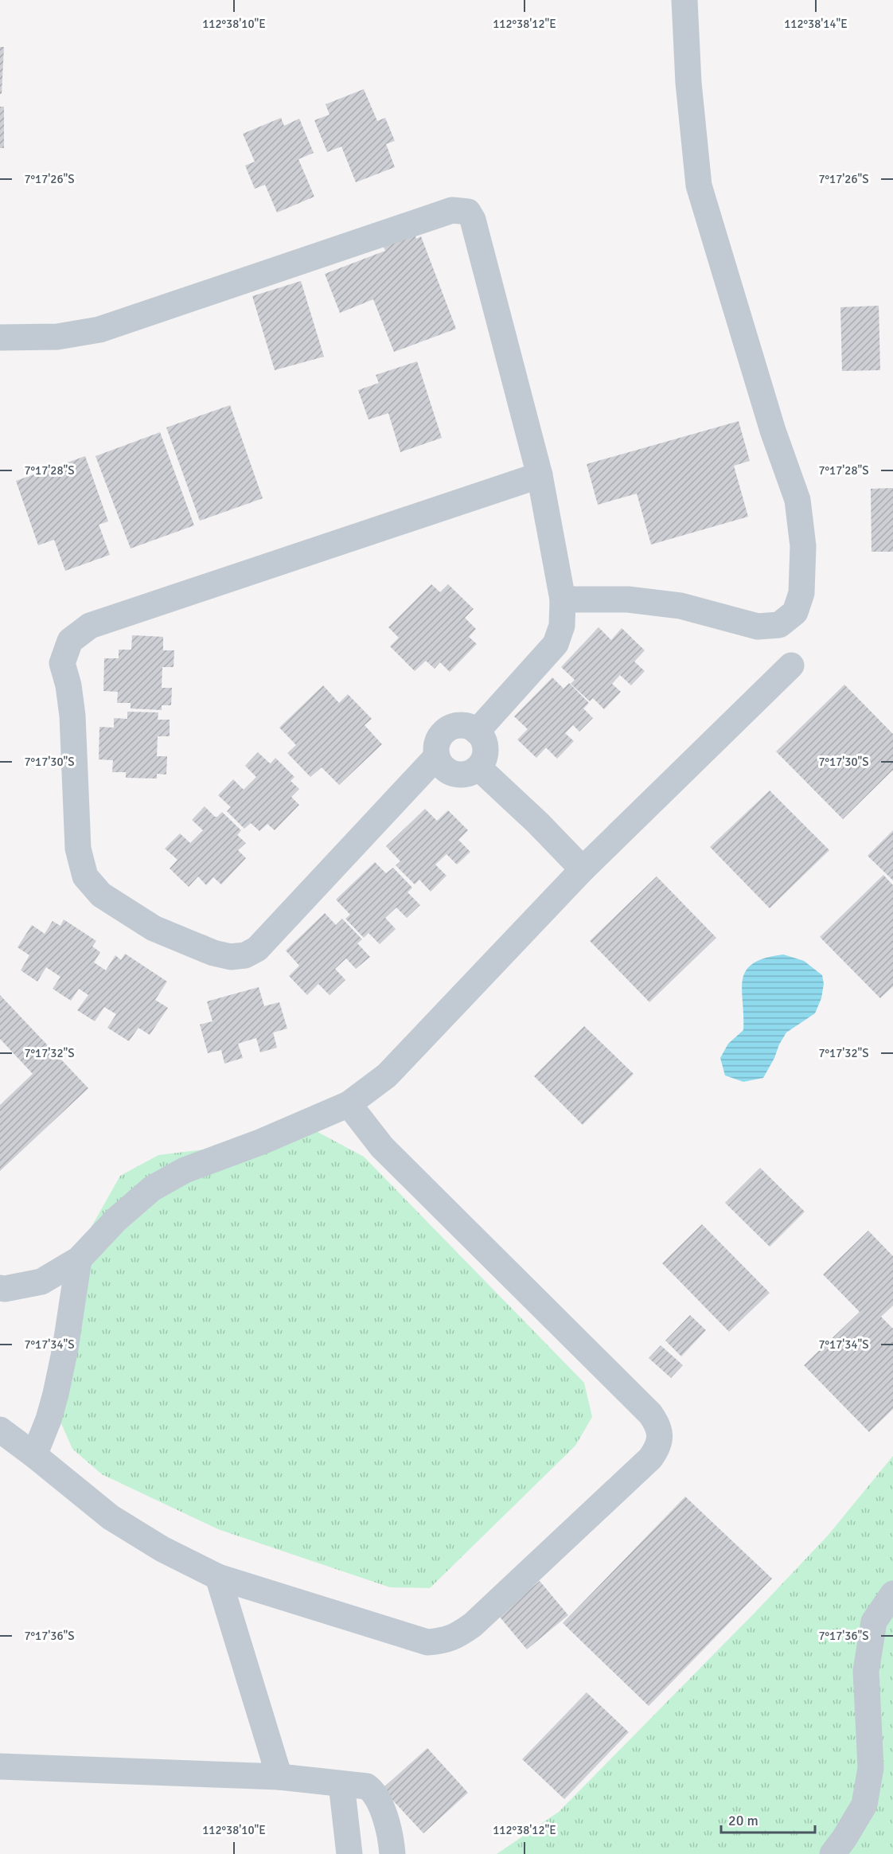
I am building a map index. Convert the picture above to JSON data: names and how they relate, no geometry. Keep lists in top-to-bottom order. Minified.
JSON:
{"scale_bar":"20 m","coordinates":["112°38'10\"E","112°38'12\"E","112°38'14\"E","7°17'26\"S","7°17'28\"S","7°17'30\"S","7°17'32\"S","7°17'34\"S","7°17'36\"S"]}
